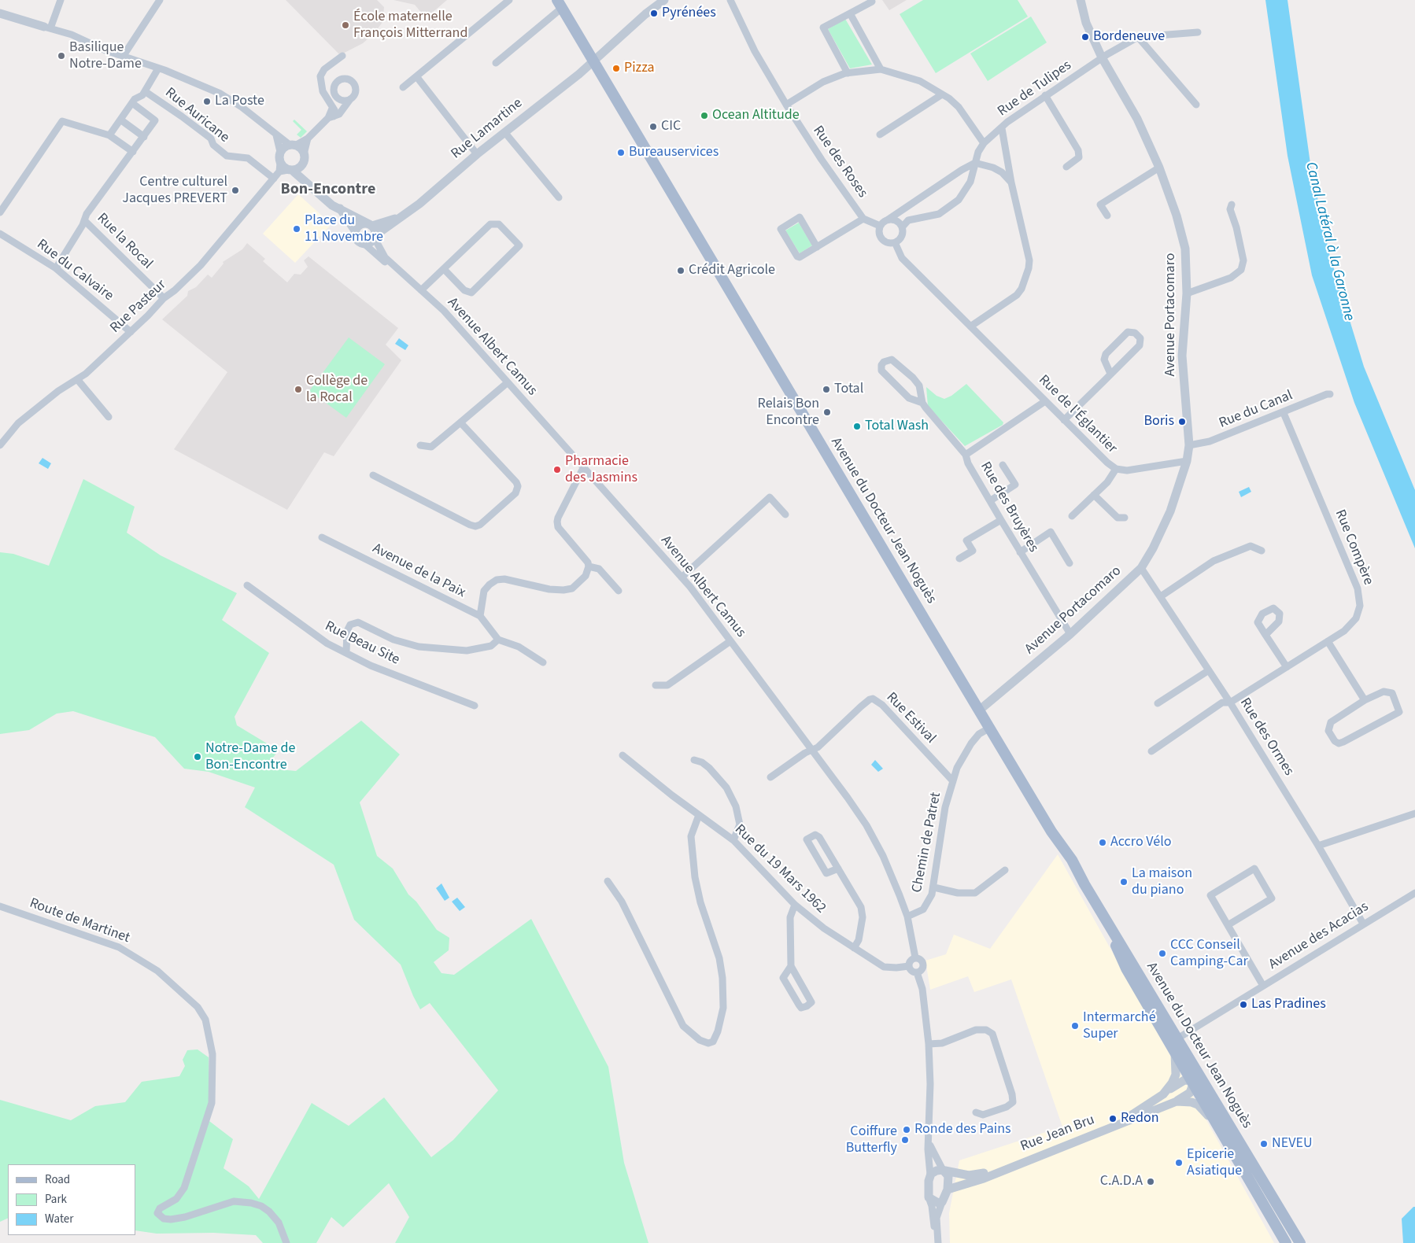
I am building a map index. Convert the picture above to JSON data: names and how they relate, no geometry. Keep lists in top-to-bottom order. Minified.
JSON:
{"streets":{"main road":["Avenue du Docteur Jean Noguès"],"street":["Rue de Tulipes","Rue Auricane","Rue Lamartine","Rue des Roses","Rue la Rocal","Rue du Calvaire","Rue Pasteur","Avenue Portacomaro","Avenue Albert Camus","Rue du Canal","Rue de l'Églantier","Rue des Bruyères","Rue Compère","Avenue de la Paix","Rue Beau Site","Rue Estival","Rue des Ormes","Chemin de Patret","Rue du 19 Mars 1962","Route de Martinet","Avenue des Acacias","Rue Jean Bru"]},"crossings":[["Rue de Tulipes","Avenue Portacomaro"],["Rue Auricane","Rue Pasteur"],["Rue Lamartine","Avenue Albert Camus"],["Rue Lamartine","Avenue du Docteur Jean Noguès"],["Rue la Rocal","Rue Pasteur"],["Rue du Calvaire","Rue Pasteur"],["Avenue Portacomaro","Rue du Canal"],["Avenue Portacomaro","Rue de l'Églantier"],["Avenue Portacomaro","Rue des Bruyères"],["Avenue Portacomaro","Avenue du Docteur Jean Noguès"],["Avenue Portacomaro","Rue des Ormes"],["Avenue Albert Camus","Rue Estival"],["Avenue Albert Camus","Chemin de Patret"],["Avenue Albert Camus","Rue du 19 Mars 1962"],["Avenue Albert Camus","Rue Jean Bru"],["Rue du Canal","Rue Compère"],["Rue de l'Églantier","Rue des Bruyères"],["Avenue du Docteur Jean Noguès","Chemin de Patret"],["Avenue du Docteur Jean Noguès","Avenue des Acacias"],["Avenue du Docteur Jean Noguès","Rue Jean Bru"],["Rue Compère","Rue des Ormes"],["Rue Estival","Chemin de Patret"],["Rue des Ormes","Avenue des Acacias"],["Avenue des Acacias","Rue Jean Bru"]],"districts":["Bon-Encontre"],"water":["Canal Latéral à la Garonne"],"places":["Pyrénées","École maternelle François Mitterrand","Bordeneuve","Basilique Notre-Dame","Pizza","La Poste","Ocean Altitude","CIC","Bureauservices","Centre culturel Jacques PREVERT","Place du 11 Novembre","Crédit Agricole","Collège de la Rocal","Total","Relais Bon Encontre","Boris","Total Wash","Pharmacie des Jasmins","Notre-Dame de Bon-Encontre","Accro Vélo","La maison du piano","CCC Conseil Camping-Car","Las Pradines","Intermarché Super","Redon","Ronde des Pains","Coiffure Butterfly","NEVEU","Epicerie Asiatique","C.A.D.A"],"legend":["Road","Park","Water"]}
